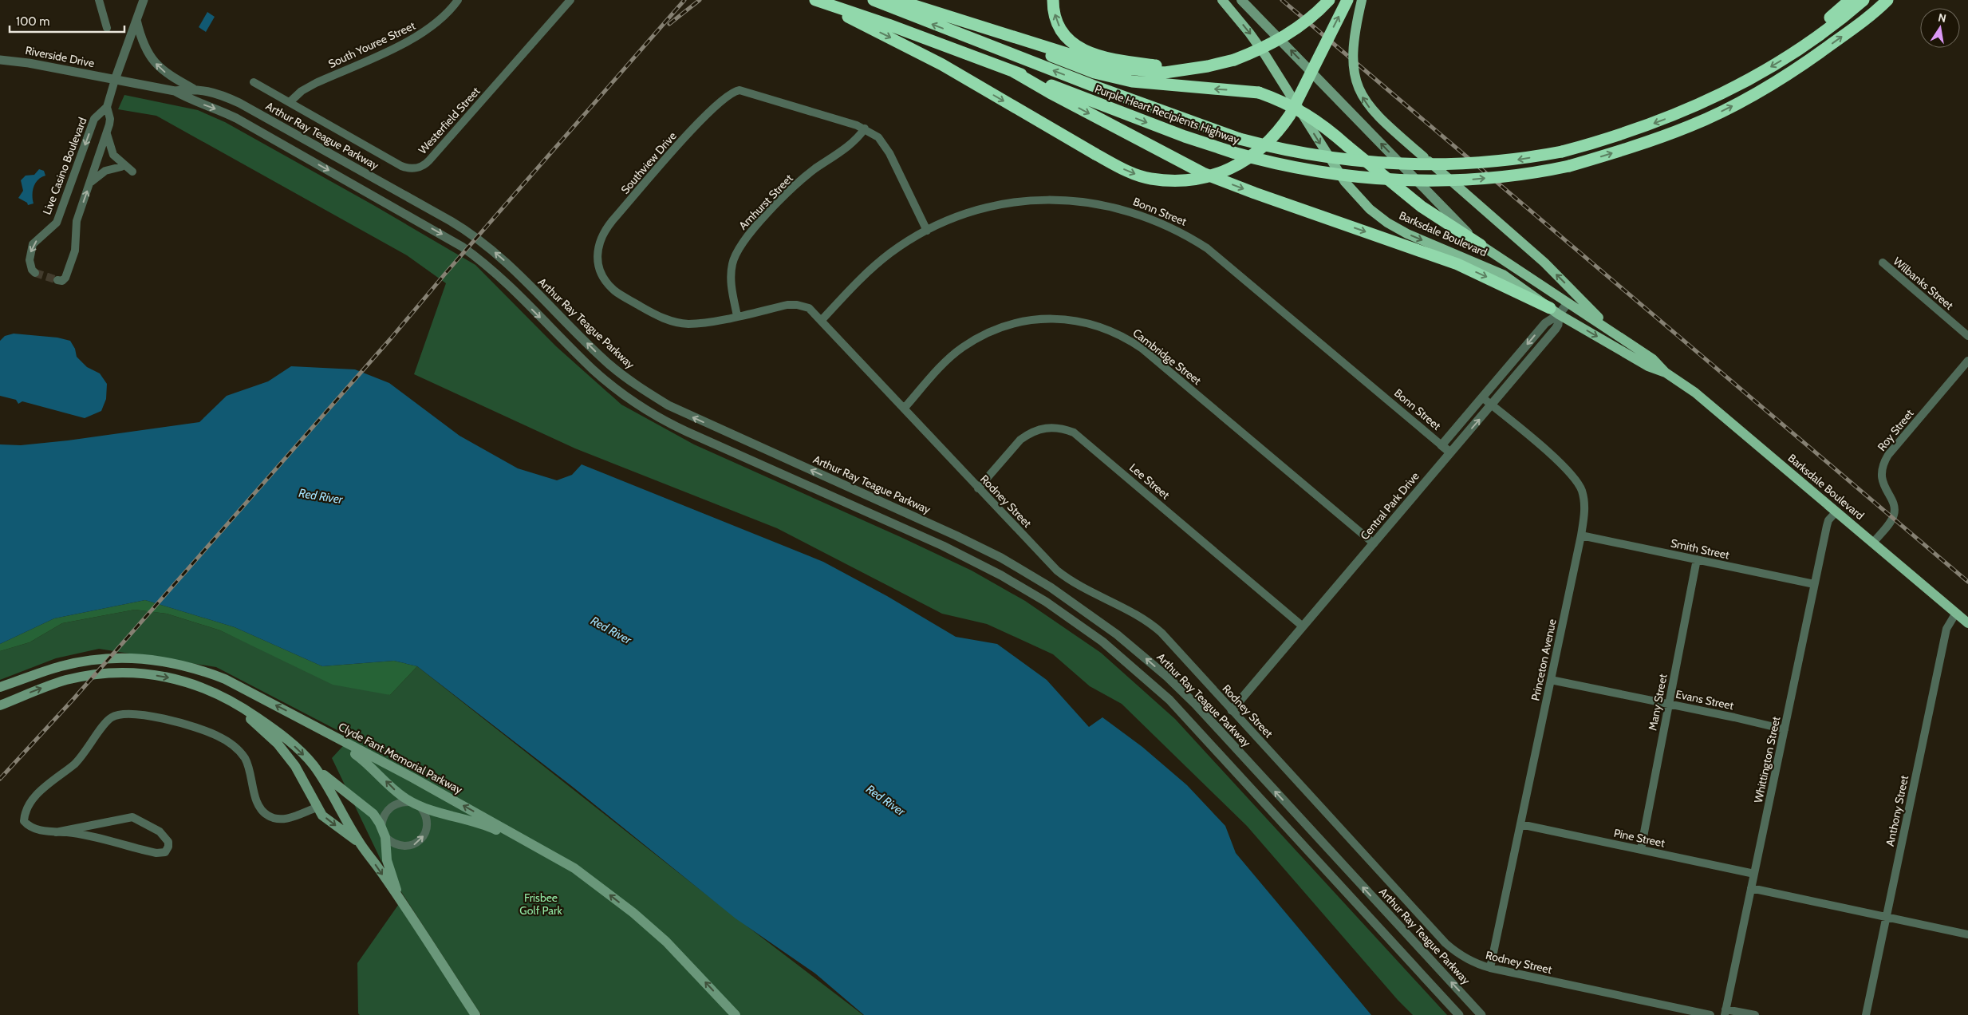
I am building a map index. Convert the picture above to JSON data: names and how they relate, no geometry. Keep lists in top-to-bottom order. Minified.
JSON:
{"streets":{"highway":["Purple Heart Recipients Highway"],"main road":["Barksdale Boulevard","Clyde Fant Memorial Parkway"],"street":["South Youree Street","Riverside Drive","Westerfield Street","Arthur Ray Teague Parkway","Southview Drive","Live Casino Boulevard","Amhurst Street","Bonn Street","Wilbanks Street","Cambridge Street","Roy Street","Lee Street","Rodney Street","Central Park Drive","Smith Street","Princeton Avenue","Evans Street","Many Street","Whittington Street","Anthony Street","Pine Street"]},"crossings":[["South Youree Street","Westerfield Street"],["Riverside Drive","Arthur Ray Teague Parkway"],["Riverside Drive","Live Casino Boulevard"],["Arthur Ray Teague Parkway","Live Casino Boulevard"],["Southview Drive","Amhurst Street"],["Southview Drive","Bonn Street"],["Southview Drive","Rodney Street"],["Bonn Street","Rodney Street"],["Bonn Street","Central Park Drive"],["Barksdale Boulevard","Roy Street"],["Barksdale Boulevard","Central Park Drive"],["Barksdale Boulevard","Whittington Street"],["Barksdale Boulevard","Anthony Street"],["Cambridge Street","Rodney Street"],["Cambridge Street","Central Park Drive"],["Lee Street","Rodney Street"],["Lee Street","Central Park Drive"],["Rodney Street","Central Park Drive"],["Rodney Street","Princeton Avenue"],["Central Park Drive","Princeton Avenue"],["Smith Street","Princeton Avenue"],["Smith Street","Many Street"],["Smith Street","Whittington Street"],["Princeton Avenue","Evans Street"],["Princeton Avenue","Pine Street"],["Evans Street","Many Street"],["Evans Street","Whittington Street"],["Many Street","Pine Street"],["Whittington Street","Pine Street"]],"water":["Red River"],"parks":["Frisbee Golf Park"],"scale_bar":"100 m","north":"top"}
